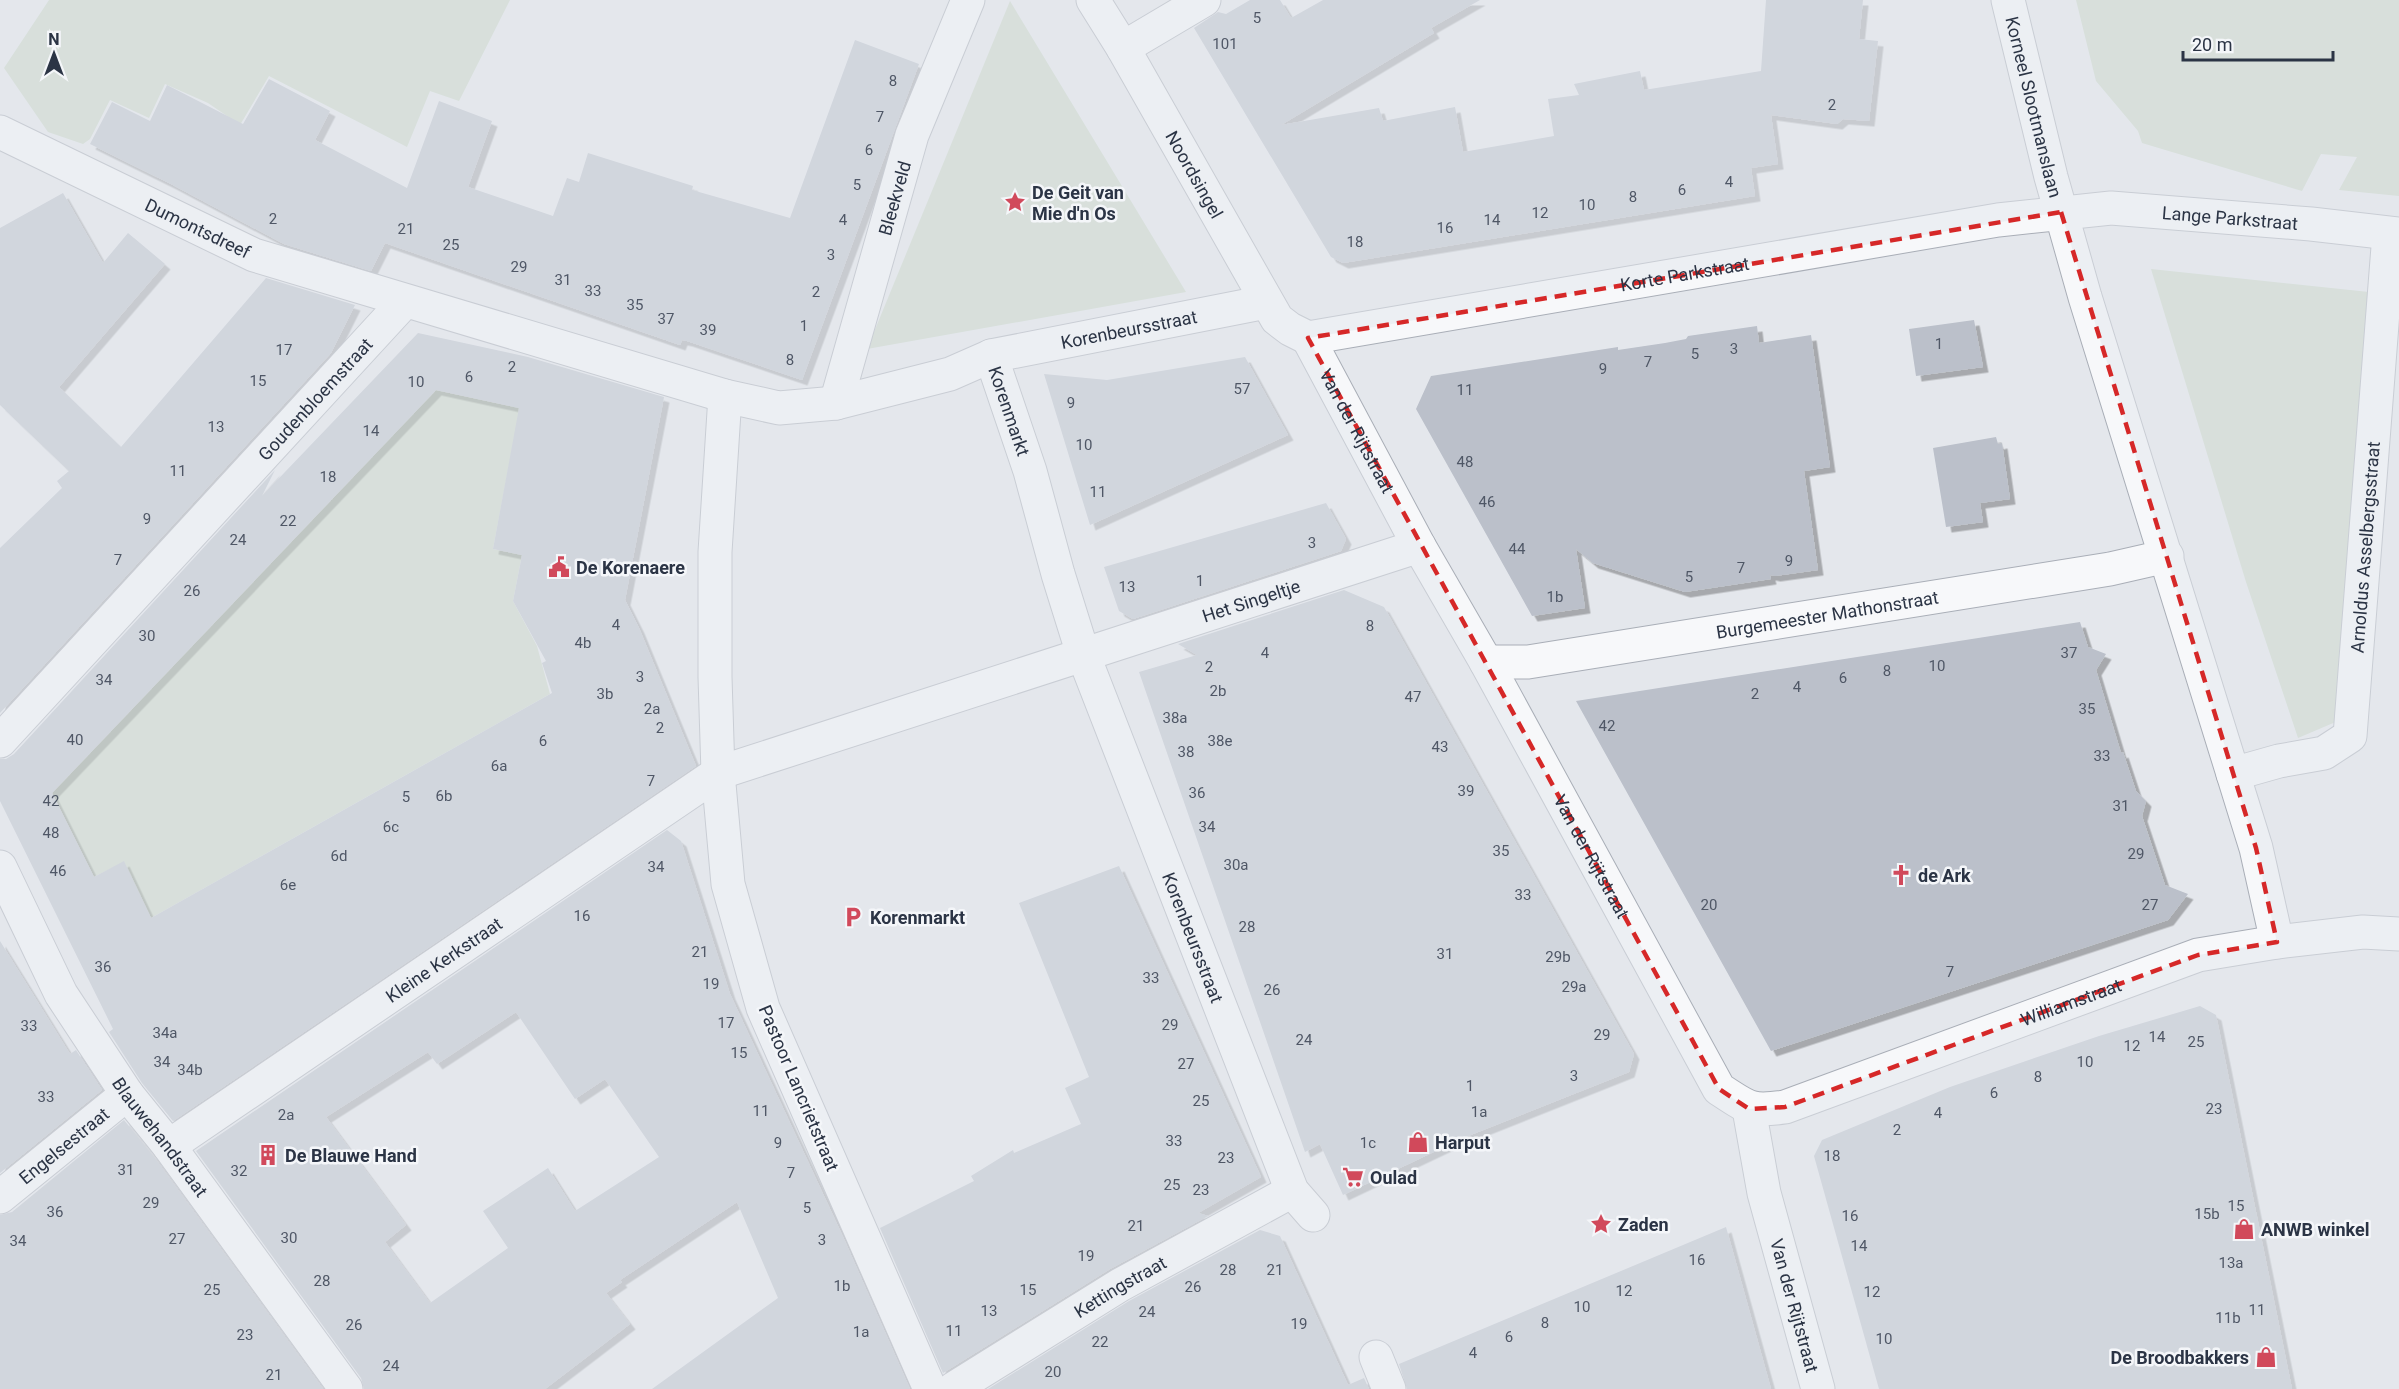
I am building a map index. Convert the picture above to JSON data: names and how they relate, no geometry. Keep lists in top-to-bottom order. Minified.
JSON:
{"streets":{"street":["Korneel Slootmanslaan","Noordsingel","Bleekveld","Lange Parkstraat","Dumontsdreef","Korte Parkstraat","Korenbeursstraat","Goudenbloemstraat","Korenmarkt","Van der Rijtstraat","Arnoldus Asselbergsstraat","Het Singeltje","Burgemeester Mathonstraat","Kleine Kerkstraat","Williamstraat","Pastoor Lancrietstraat","Blauwehandstraat","Engelsestraat","Kettingstraat"]},"crossings":[["Korneel Slootmanslaan","Lange Parkstraat"],["Korneel Slootmanslaan","Korte Parkstraat"],["Noordsingel","Korte Parkstraat"],["Noordsingel","Korenbeursstraat"],["Noordsingel","Van der Rijtstraat"],["Bleekveld","Korenmarkt"],["Lange Parkstraat","Korte Parkstraat"],["Lange Parkstraat","Arnoldus Asselbergsstraat"],["Dumontsdreef","Goudenbloemstraat"],["Korte Parkstraat","Van der Rijtstraat"],["Korenbeursstraat","Korenmarkt"],["Korenbeursstraat","Het Singeltje"],["Korenbeursstraat","Kettingstraat"],["Korenmarkt","Het Singeltje"],["Van der Rijtstraat","Het Singeltje"],["Van der Rijtstraat","Burgemeester Mathonstraat"],["Van der Rijtstraat","Williamstraat"],["Kleine Kerkstraat","Pastoor Lancrietstraat"],["Kleine Kerkstraat","Blauwehandstraat"],["Blauwehandstraat","Engelsestraat"]],"places":{"place":["De Geit van Mie d'n Os","Zaden"],"public building":["De Korenaere"],"church":["de Ark"],"parking":["Korenmarkt"],"shop":["Harput","ANWB winkel","De Broodbakkers"],"building":["De Blauwe Hand"],"supermarket":["Oulad"]},"house_numbers":["5","101","8","2","7","6","4","5","6","8","10","12","2","4","14","16","21","18","25","3","29","31","33","2","35","37","1","39","1","3","17","5","8","7","2","9","6","15","10","57","11","9","13","14","10","48","11","18","11","46","9","22","24","3","44","7","9","7","5","1","13","26","1b","4","8","30","4b","4","37","10","2","8","3","6","34","4","2b","3b","2","47","2a","35","38a","42","2","40","6","38e","43","38","33","6a","7","39","36","6b","5","42","31","6c","34","48","35","29","6d","30a","34","46","6e","33","20","27","16","28","21","31","29b","36","7","33","19","29a","26","17","29","33","34a","29","14","24","25","12","15","34","10","27","34b","3","8","1","6","33","25","23","11","1a","4","2a","2","33","9","1c","18","23","31","32","7","25","23","29","15","5","36","15b","16","21","30","27","3","34","14","19","16","13a","28","21","28","1b","26","25","15","12","12","10","11","13","24","11b","8","19","26","11","1a","23","6","10","22","4","24","20","21"],"scale_bar":"20 m","north":"top"}
